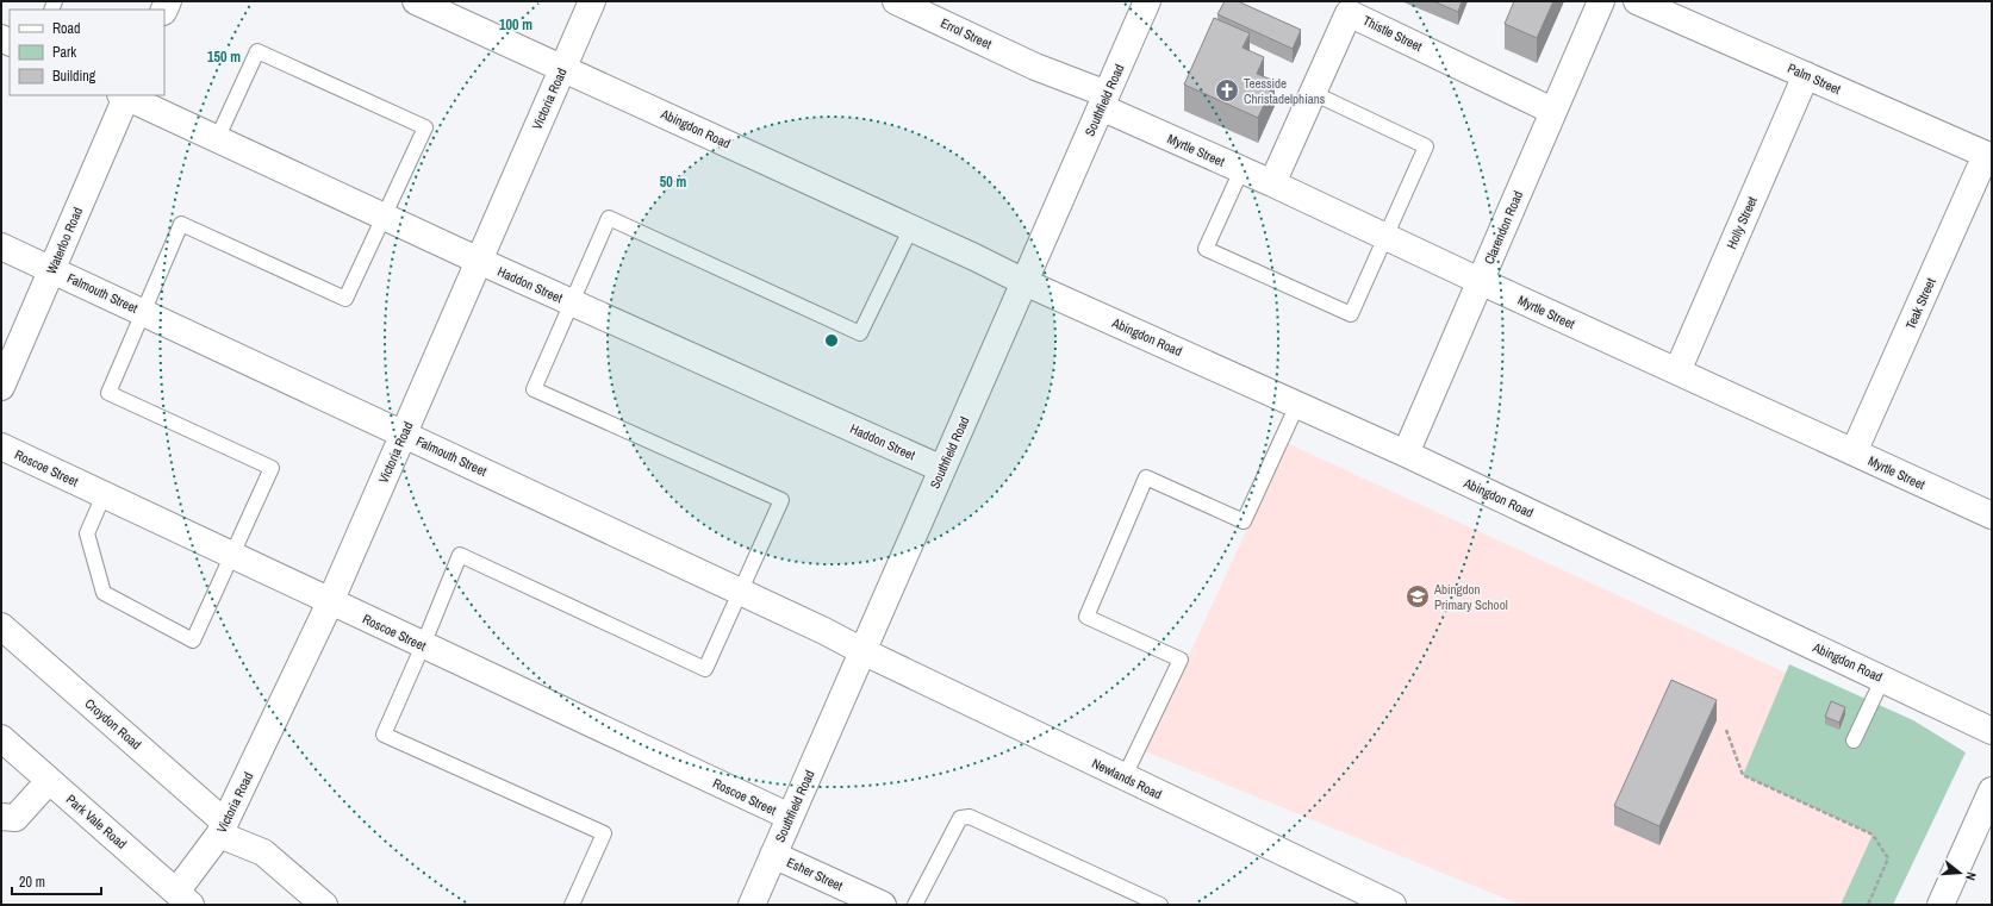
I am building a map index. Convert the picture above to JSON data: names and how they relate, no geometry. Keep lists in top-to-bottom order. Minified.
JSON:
{"streets":{"street":["Errol Street","Thistle Street","Palm Street","Victoria Road","Southfield Road","Abingdon Road","Myrtle Street","Holly Street","Clarendon Road","Waterloo Road","Haddon Street","Falmouth Street","Teak Street","Roscoe Street","Croydon Road","Newlands Road","Park Vale Road","Esher Street"]},"crossings":[["Errol Street","Southfield Road"],["Errol Street","Myrtle Street"],["Thistle Street","Myrtle Street"],["Thistle Street","Clarendon Road"],["Palm Street","Holly Street"],["Palm Street","Teak Street"],["Victoria Road","Abingdon Road"],["Victoria Road","Haddon Street"],["Victoria Road","Falmouth Street"],["Victoria Road","Roscoe Street"],["Victoria Road","Croydon Road"],["Victoria Road","Park Vale Road"],["Southfield Road","Abingdon Road"],["Southfield Road","Myrtle Street"],["Southfield Road","Haddon Street"],["Southfield Road","Roscoe Street"],["Southfield Road","Newlands Road"],["Southfield Road","Esher Street"],["Abingdon Road","Clarendon Road"],["Myrtle Street","Holly Street"],["Myrtle Street","Clarendon Road"],["Myrtle Street","Teak Street"],["Waterloo Road","Haddon Street"],["Waterloo Road","Falmouth Street"],["Falmouth Street","Newlands Road"]],"places":{"church":["Teesside Christadelphians"],"school or university":["Abingdon Primary School"]},"legend":["Road","Park","Building"],"scale_bar":"20 m","north":"right","rings":["100 m","150 m","50 m"]}
